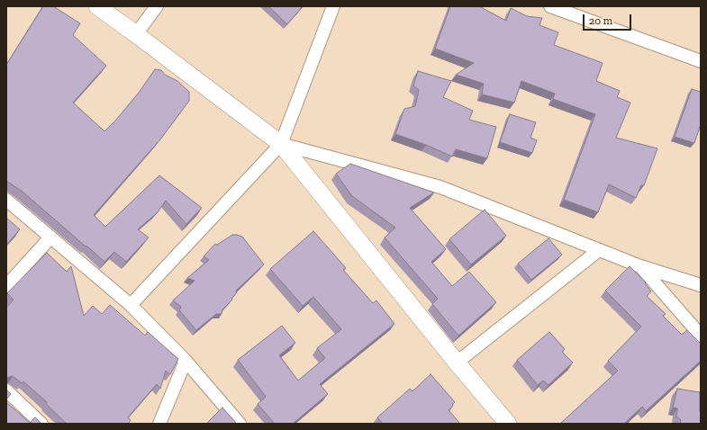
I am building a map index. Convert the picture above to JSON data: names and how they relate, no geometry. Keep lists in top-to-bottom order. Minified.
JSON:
{"scale_bar":"20 m"}
